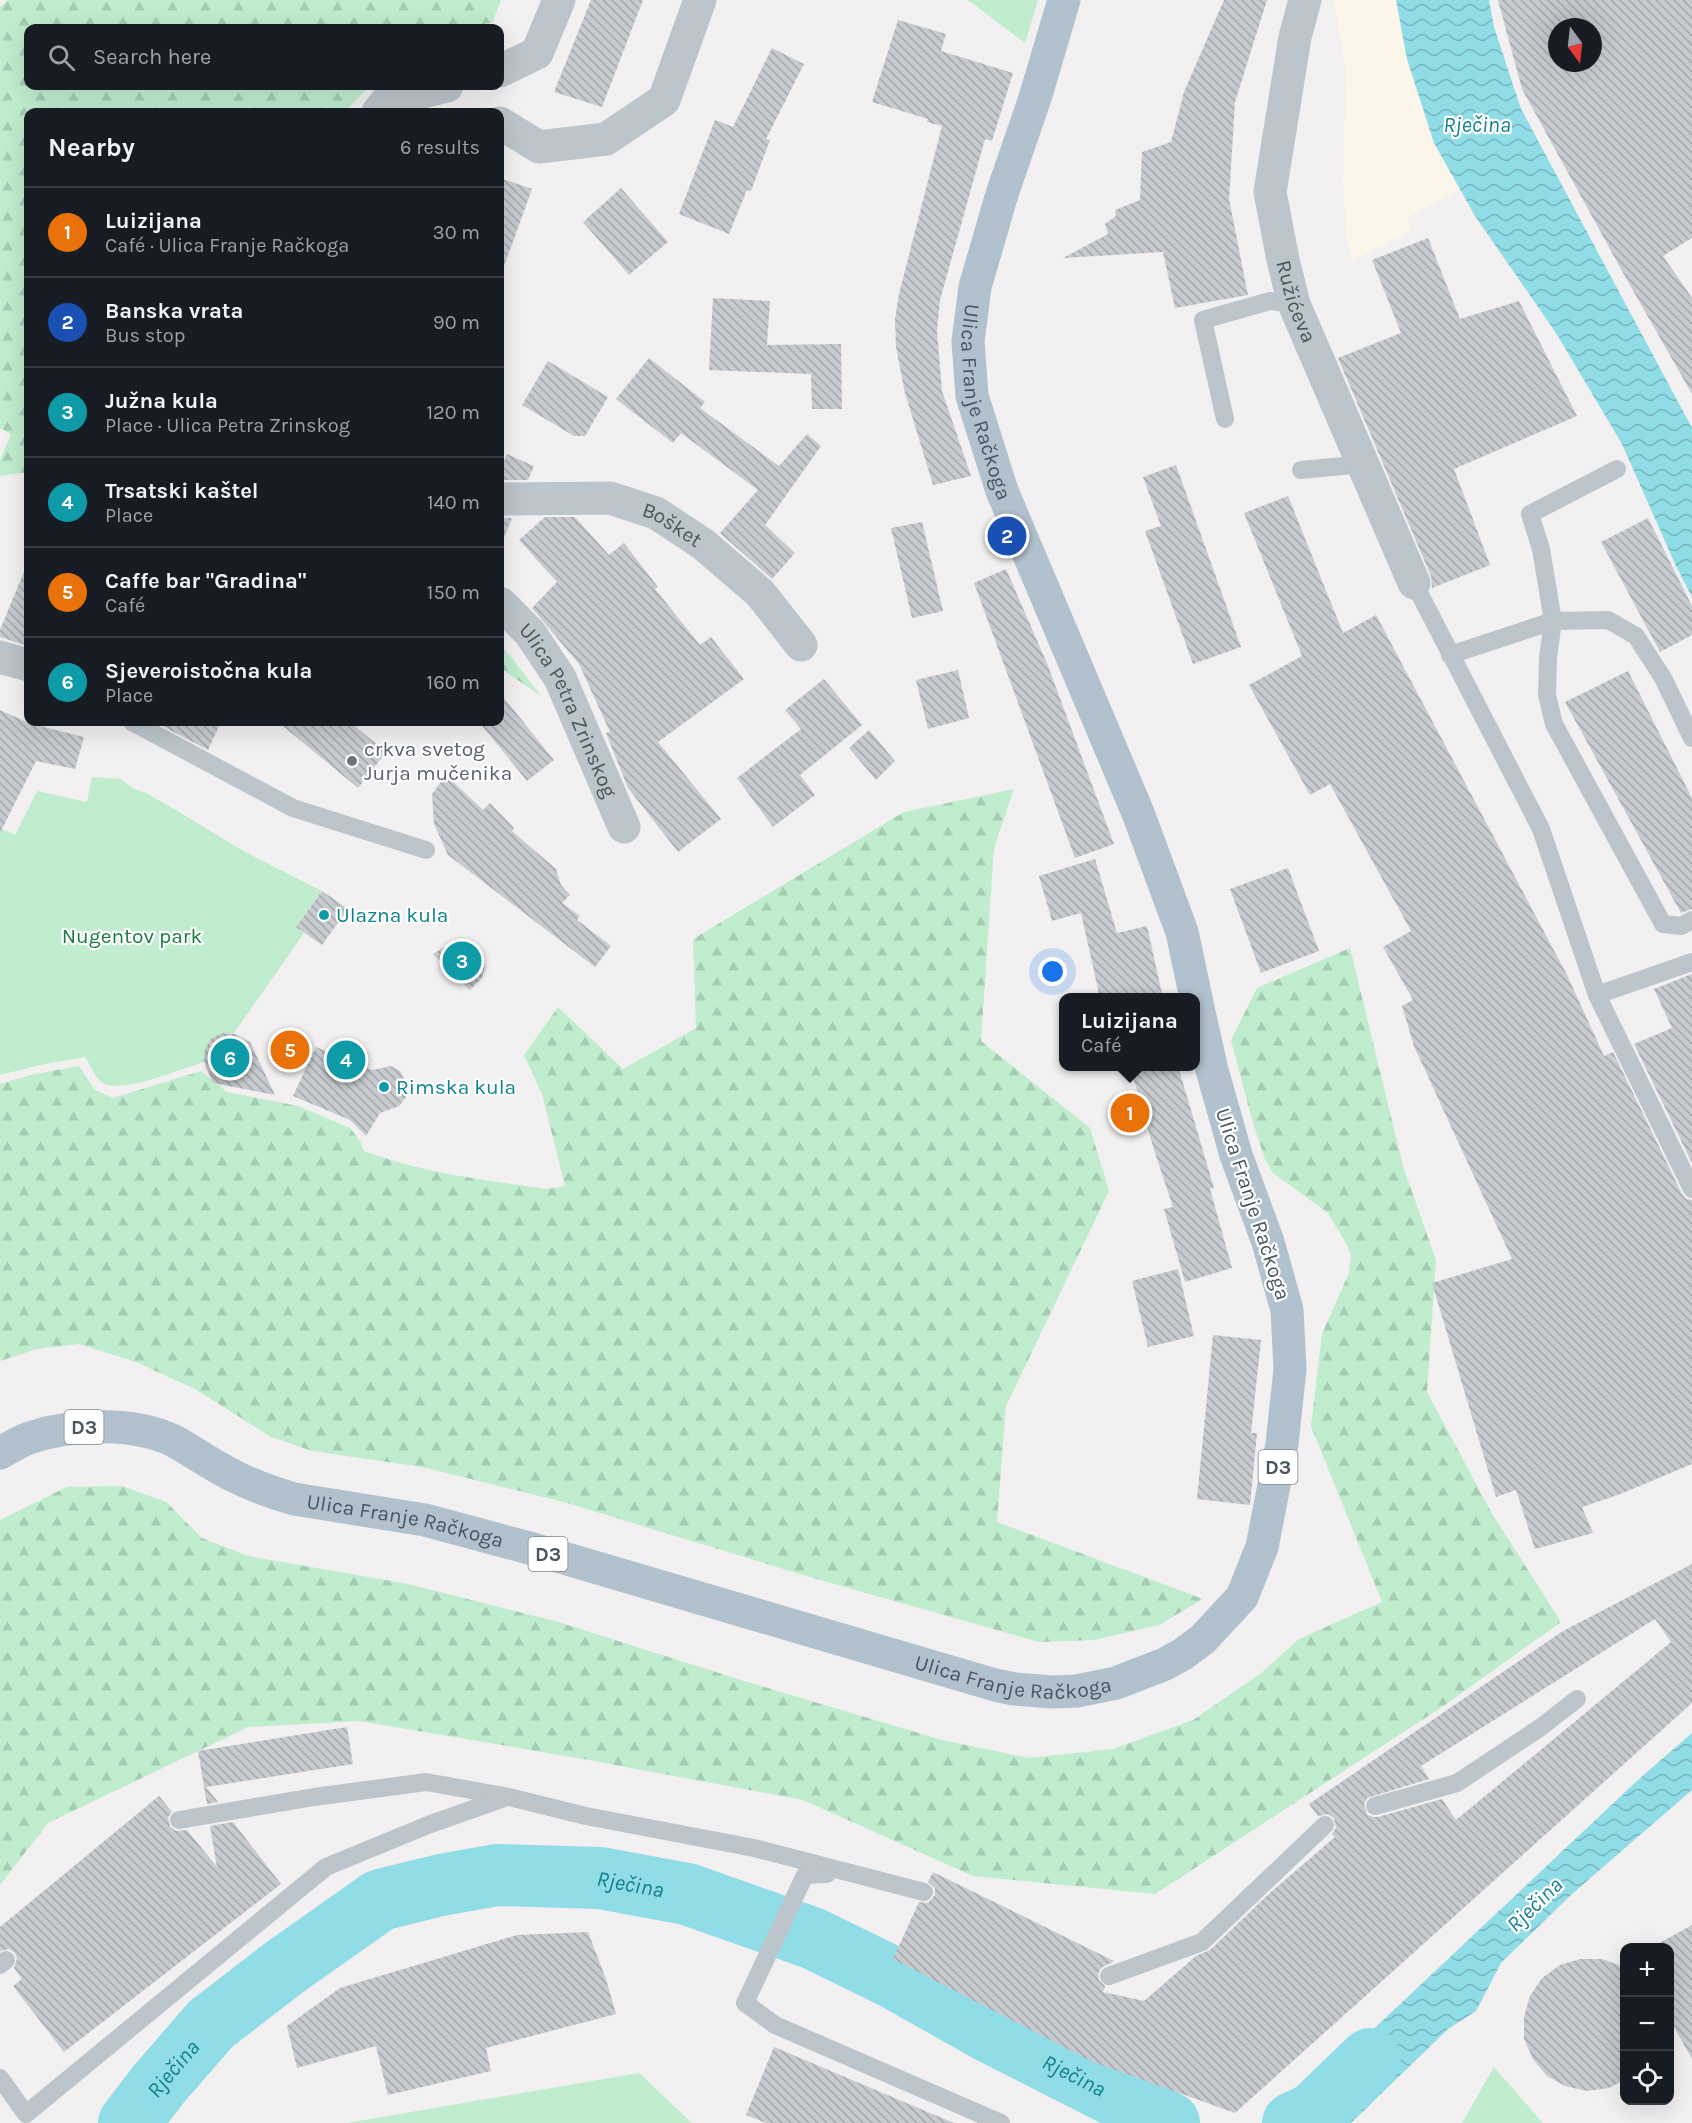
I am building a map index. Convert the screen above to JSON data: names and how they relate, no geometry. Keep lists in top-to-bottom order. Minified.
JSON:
{"streets":{"main road":["Ulica Franje Račkoga","D3"],"street":["Ružićeva","Bošket","Ulica Petra Zrinskog"]},"water":["Rječina"],"parks":["Nugentov park"],"places":["crkva svetog Jurja mučenika","Ulazna kula","Rimska kula"],"north":"bottom","page":{"search":"Search here","heading":["Nearby","6 results"],"list":[{"mark":"1","name":"Luizijana","note":"Café · Ulica Franje Račkoga","value":"30 m"},{"mark":"2","name":"Banska vrata","note":"Bus stop","value":"90 m"},{"mark":"3","name":"Južna kula","note":"Place · Ulica Petra Zrinskog","value":"120 m"},{"mark":"4","name":"Trsatski kaštel","note":"Place","value":"140 m"},{"mark":"5","name":"Caffe bar \"Gradina\"","note":"Café","value":"150 m"},{"mark":"6","name":"Sjeveroistočna kula","note":"Place","value":"160 m"}],"pins":["2","3","5","6","4","1"],"popup":["Luizijana","Café"],"map_buttons":["+","−"]}}
